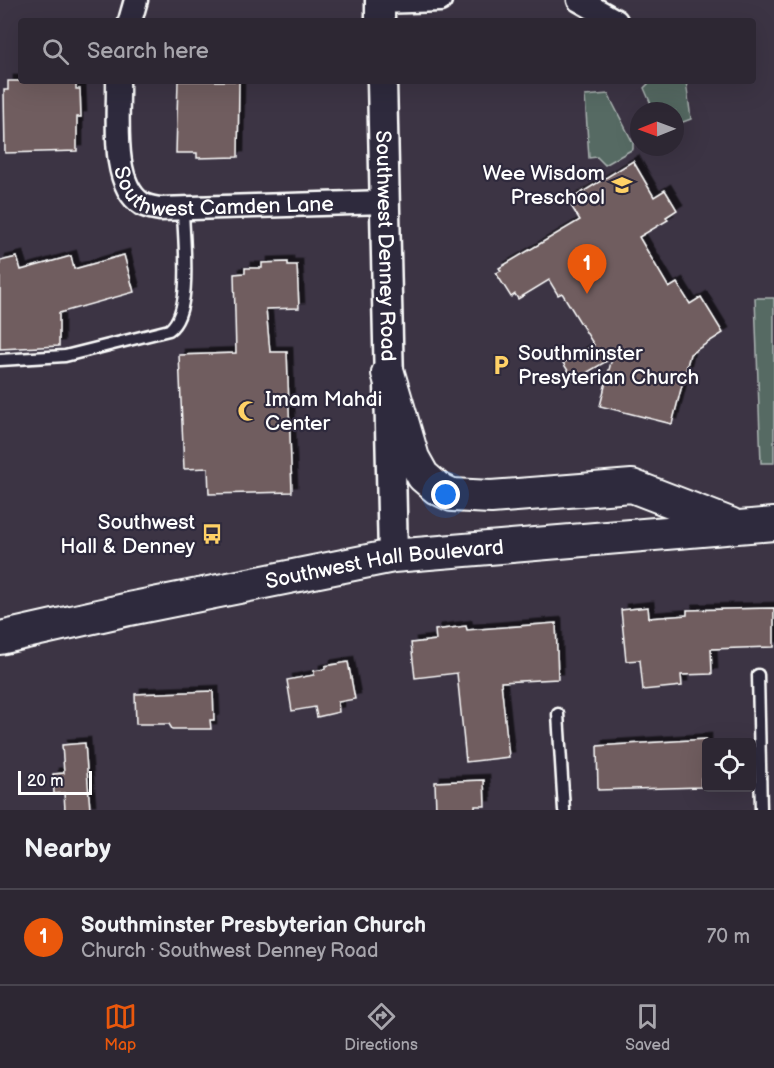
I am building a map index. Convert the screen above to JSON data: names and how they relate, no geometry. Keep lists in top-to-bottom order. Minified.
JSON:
{"streets":{"main road":["Southwest Hall Boulevard"],"street":["Southwest Camden Lane","Southwest Denney Road"]},"crossings":[["Southwest Camden Lane","Southwest Denney Road"],["Southwest Denney Road","Southwest Hall Boulevard"]],"places":{"school or university":["Wee Wisdom Preschool"],"parking":["Southminster Presyterian Church"],"mosque":["Imam Mahdi Center"],"bus stop":["Southwest Hall & Denney"]},"scale_bar":"20 m","north":"left","page":{"search":"Search here","pins":"1","scale":"20 m","heading":"Nearby","list":[{"mark":"1","name":"Southminster Presbyterian Church","note":"Church · Southwest Denney Road","value":"70 m"}],"nav":["Map","Directions","Saved"]}}
